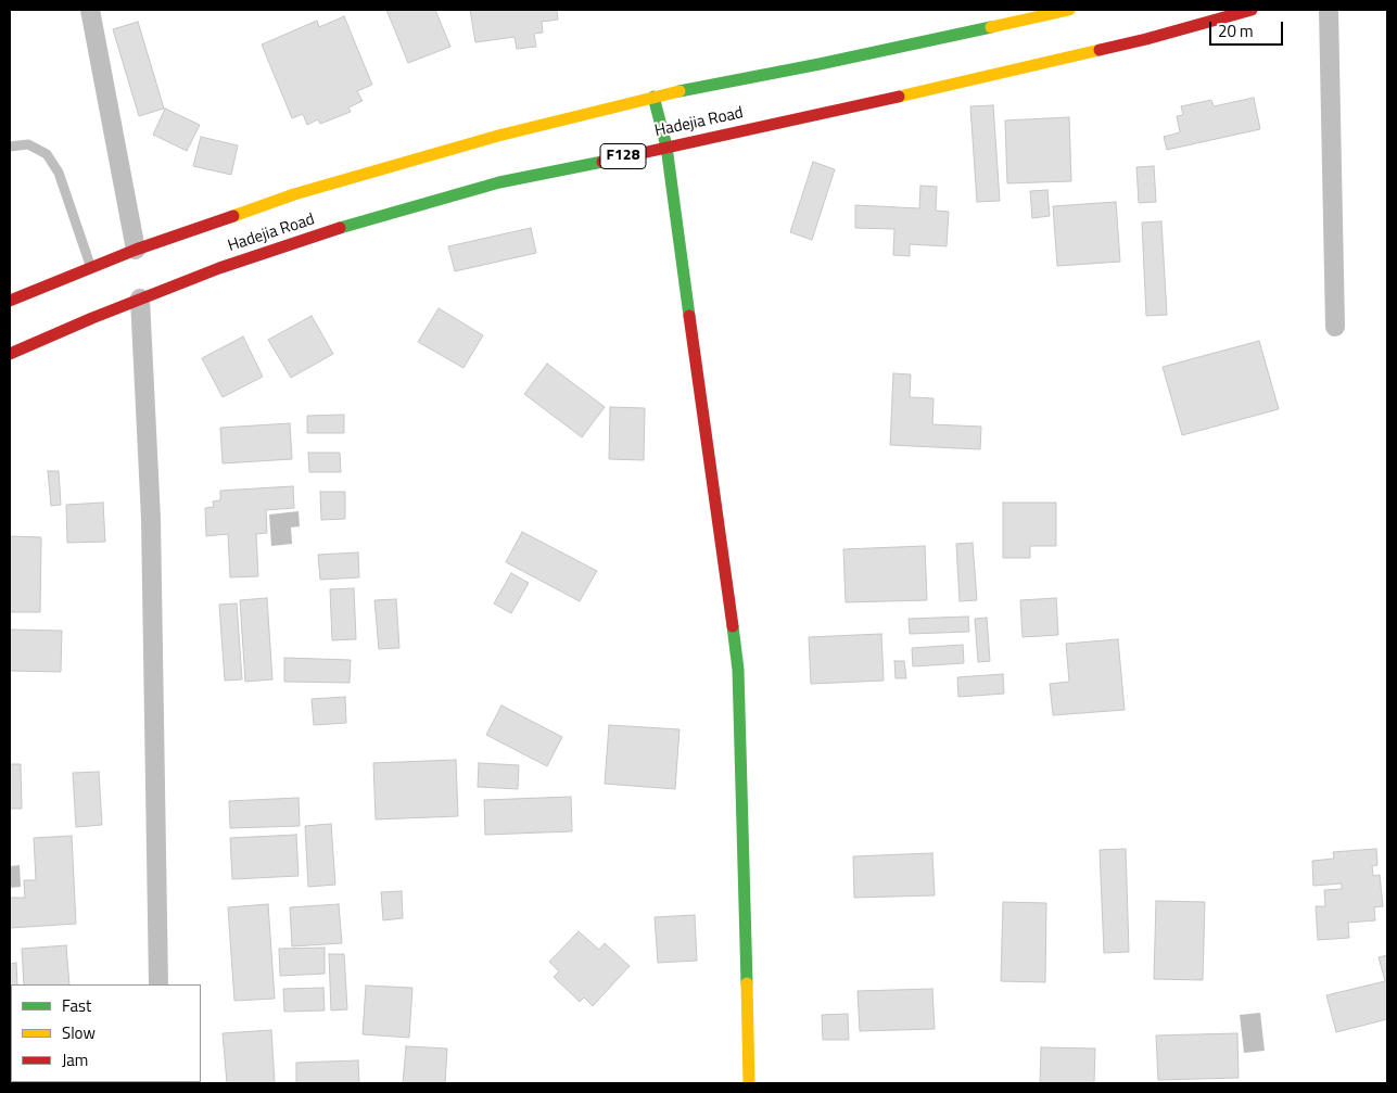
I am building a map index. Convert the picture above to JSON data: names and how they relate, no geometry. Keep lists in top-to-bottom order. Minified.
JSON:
{"streets":{"main road":["Hadejia Road","F128"]},"legend":["Fast","Slow","Jam"],"scale_bar":"20 m"}
